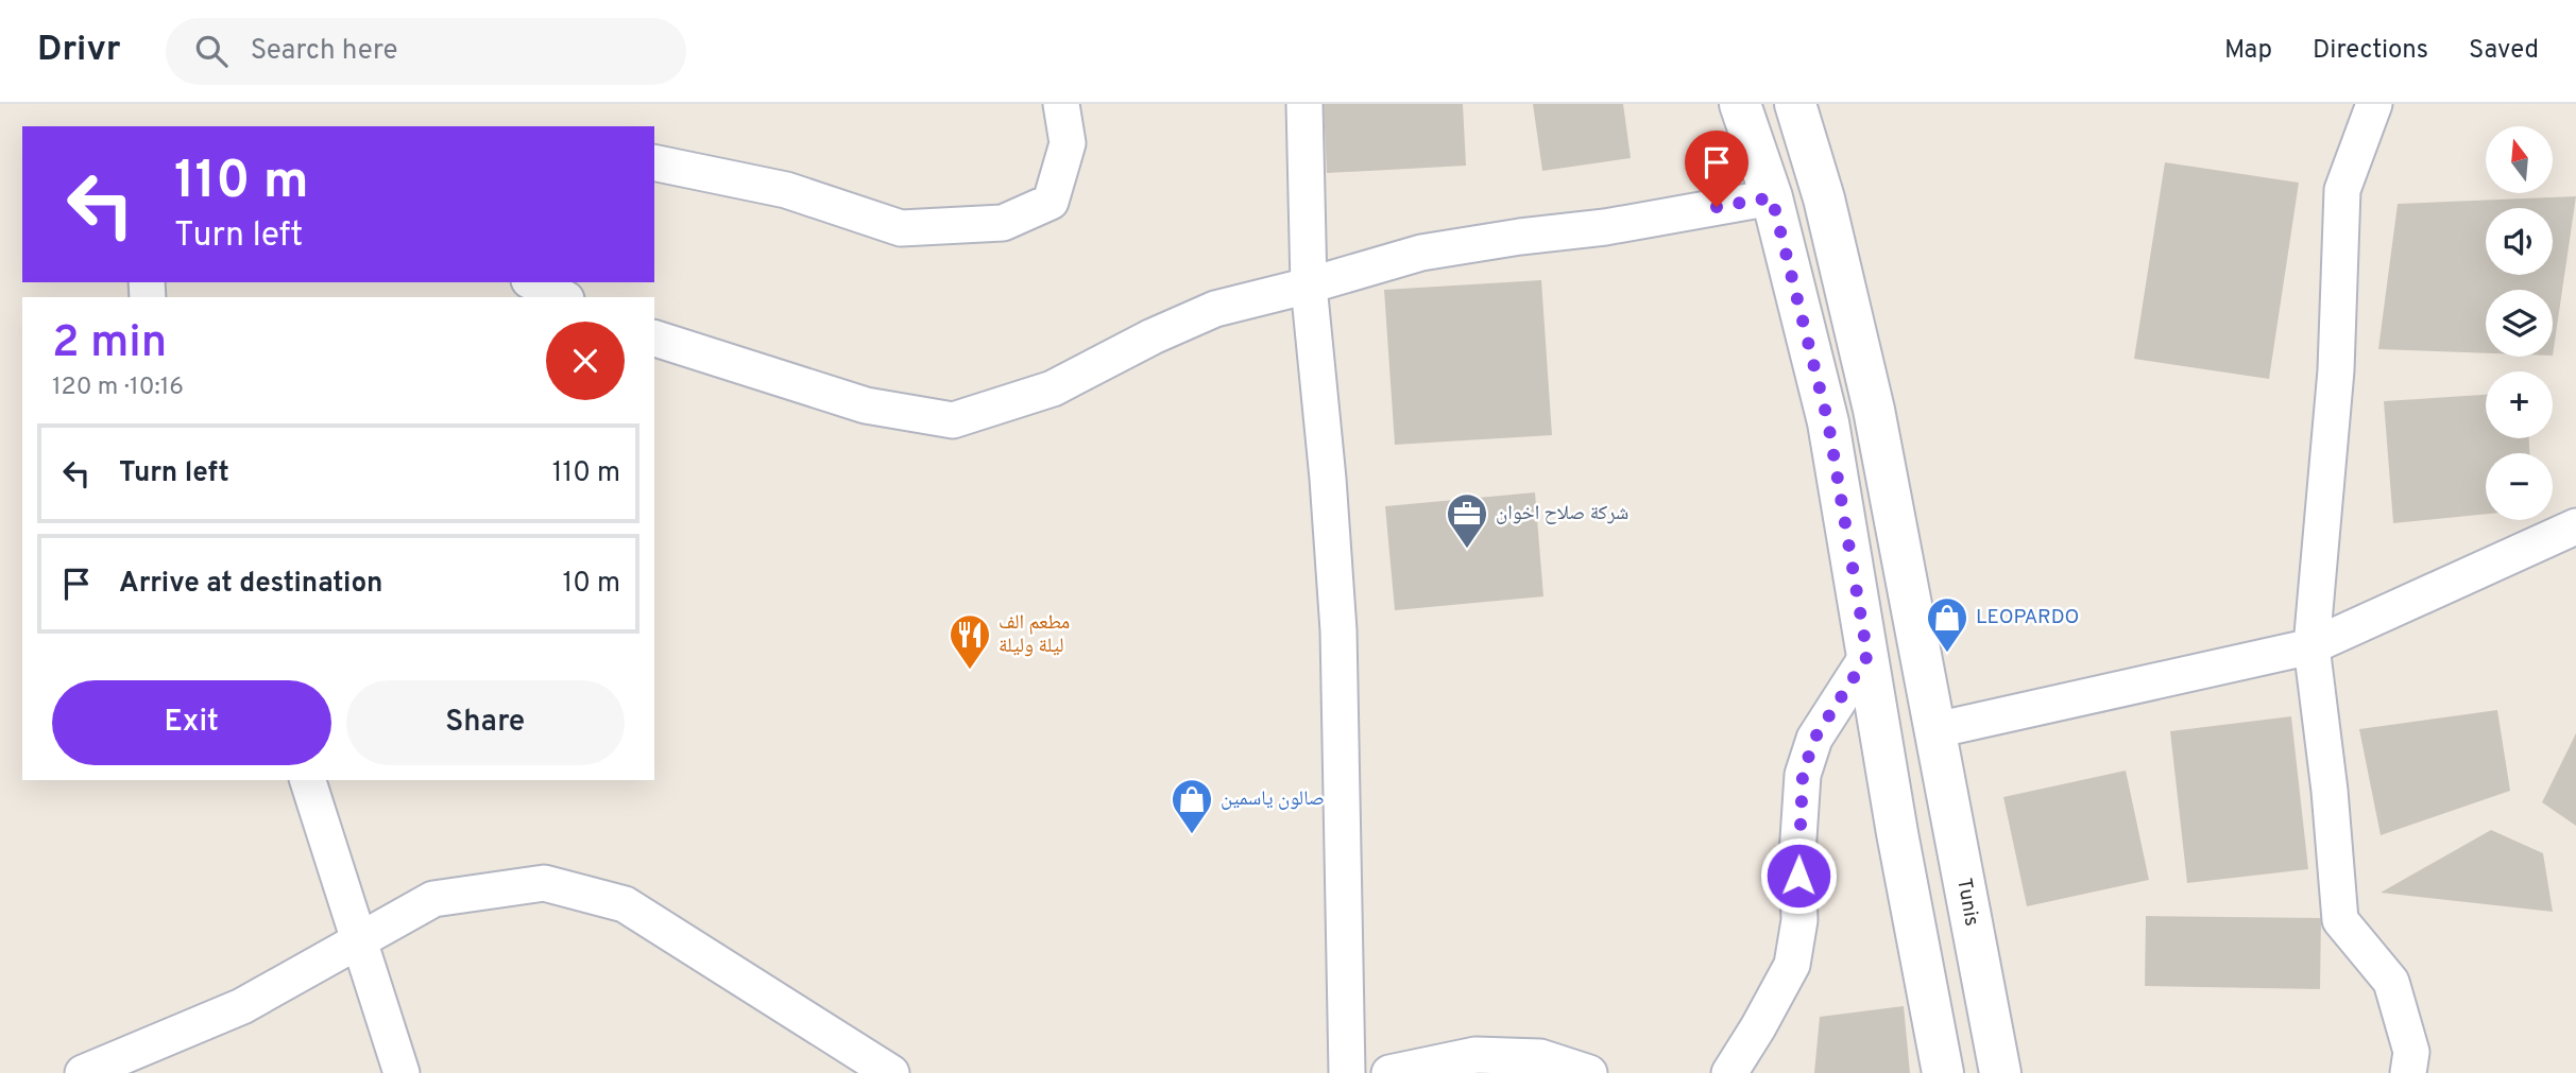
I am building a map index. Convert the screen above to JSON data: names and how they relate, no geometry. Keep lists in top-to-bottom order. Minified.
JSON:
{"streets":{"main road":["Tunis"]},"places":{"office":["شركة صلاح اخوان"],"shop":["LEOPARDO","صالون ياسمين"],"restaurant":["مطعم الف ليلة وليلة"]},"north":"top","page":{"header":"Drivr","search":"Search here","nav":["Map","Directions","Saved"],"map_buttons":["+","−"],"turn":["110 m","Turn left"],"heading":["2 min","120 m · 10:16"],"list":[{"name":"Turn left","value":"110 m"},{"name":"Arrive at destination","value":"10 m"}],"buttons":["Exit","Share"]}}
